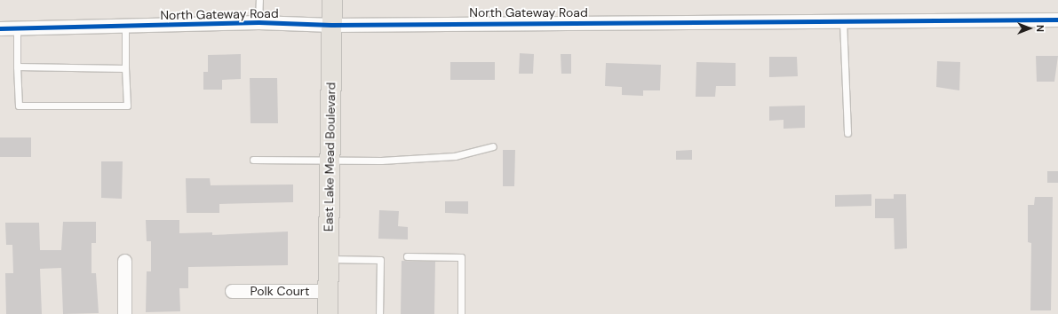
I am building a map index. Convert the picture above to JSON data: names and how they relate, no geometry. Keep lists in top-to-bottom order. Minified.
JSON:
{"streets":{"main road":["East Lake Mead Boulevard"],"street":["North Gateway Road","Polk Court"]},"crossings":[["North Gateway Road","East Lake Mead Boulevard"],["East Lake Mead Boulevard","Polk Court"]],"north":"right"}
